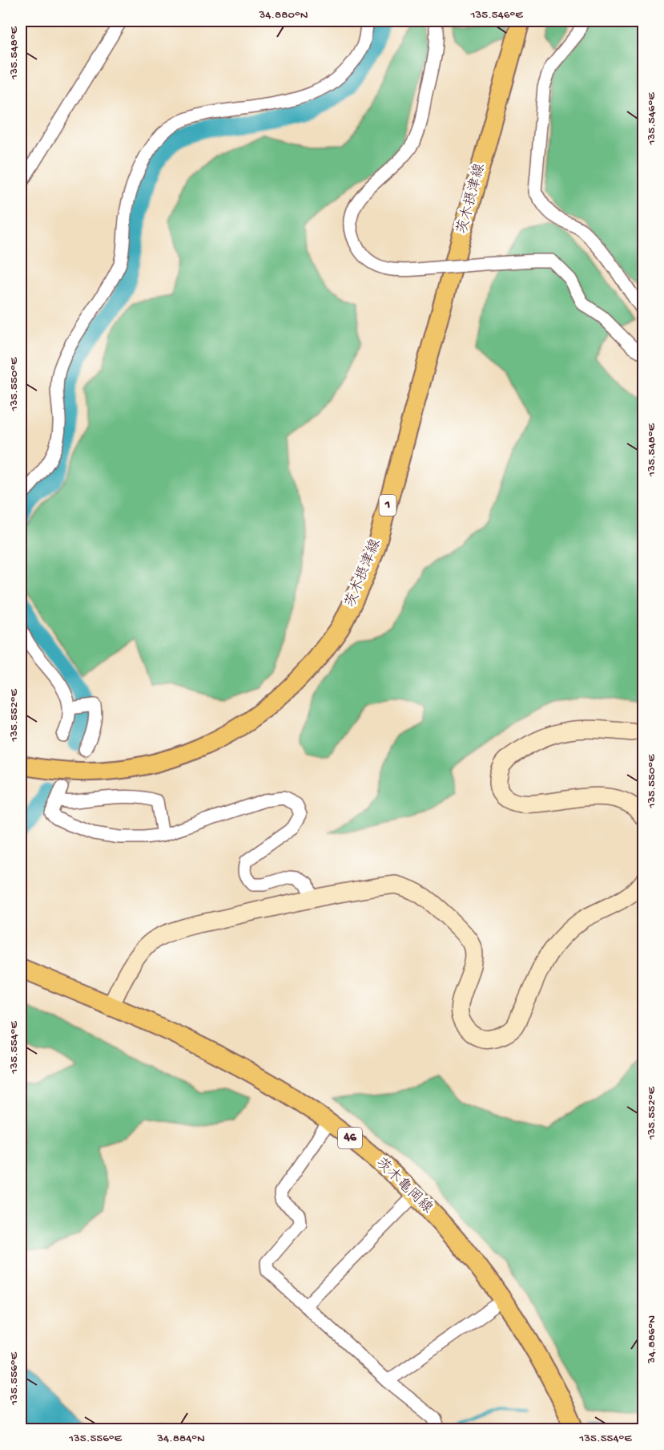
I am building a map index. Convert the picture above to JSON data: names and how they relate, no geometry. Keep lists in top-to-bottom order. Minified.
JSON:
{"streets":{"main road":["茨木摂津線","1","46","茨木亀岡線"]},"coordinates":["34.880°N","135.546°E","135.548°E","135.550°E","135.552°E","135.554°E","34.886°N","135.556°E","34.884°N"]}
